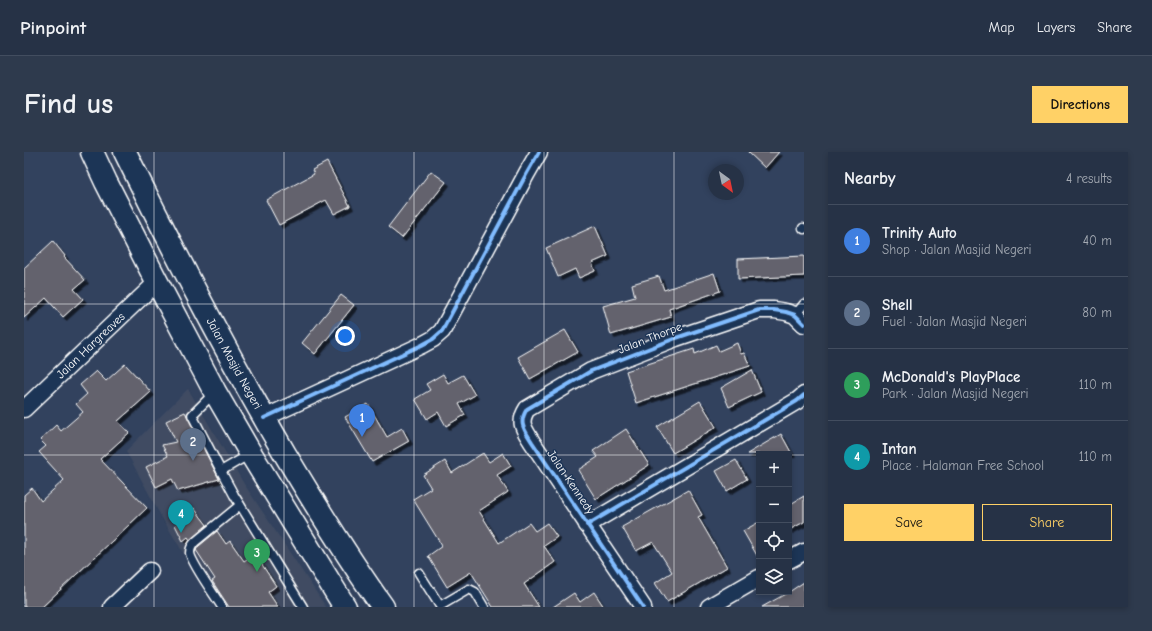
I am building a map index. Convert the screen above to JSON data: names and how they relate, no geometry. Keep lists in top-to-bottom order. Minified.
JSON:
{"streets":{"highway":["Jalan Masjid Negeri"],"street":["Jalan Thorpe","Jalan Hargreaves","Jalan Kennedy"]},"crossings":[["Jalan Thorpe","Jalan Kennedy"]],"north":"bottom right","page":{"header":"Pinpoint","nav":["Map","Layers","Share"],"buttons":["Directions",["Save","Share"]],"title":"Find us","heading":["Nearby","4 results"],"list":[{"mark":"1","name":"Trinity Auto","note":"Shop · Jalan Masjid Negeri","value":"40 m"},{"mark":"2","name":"Shell","note":"Fuel · Jalan Masjid Negeri","value":"80 m"},{"mark":"3","name":"McDonald's PlayPlace","note":"Park · Jalan Masjid Negeri","value":"110 m"},{"mark":"4","name":"Intan","note":"Place · Halaman Free School","value":"110 m"}],"pins":["1","2","4","3"],"map_buttons":["+","−"]}}
